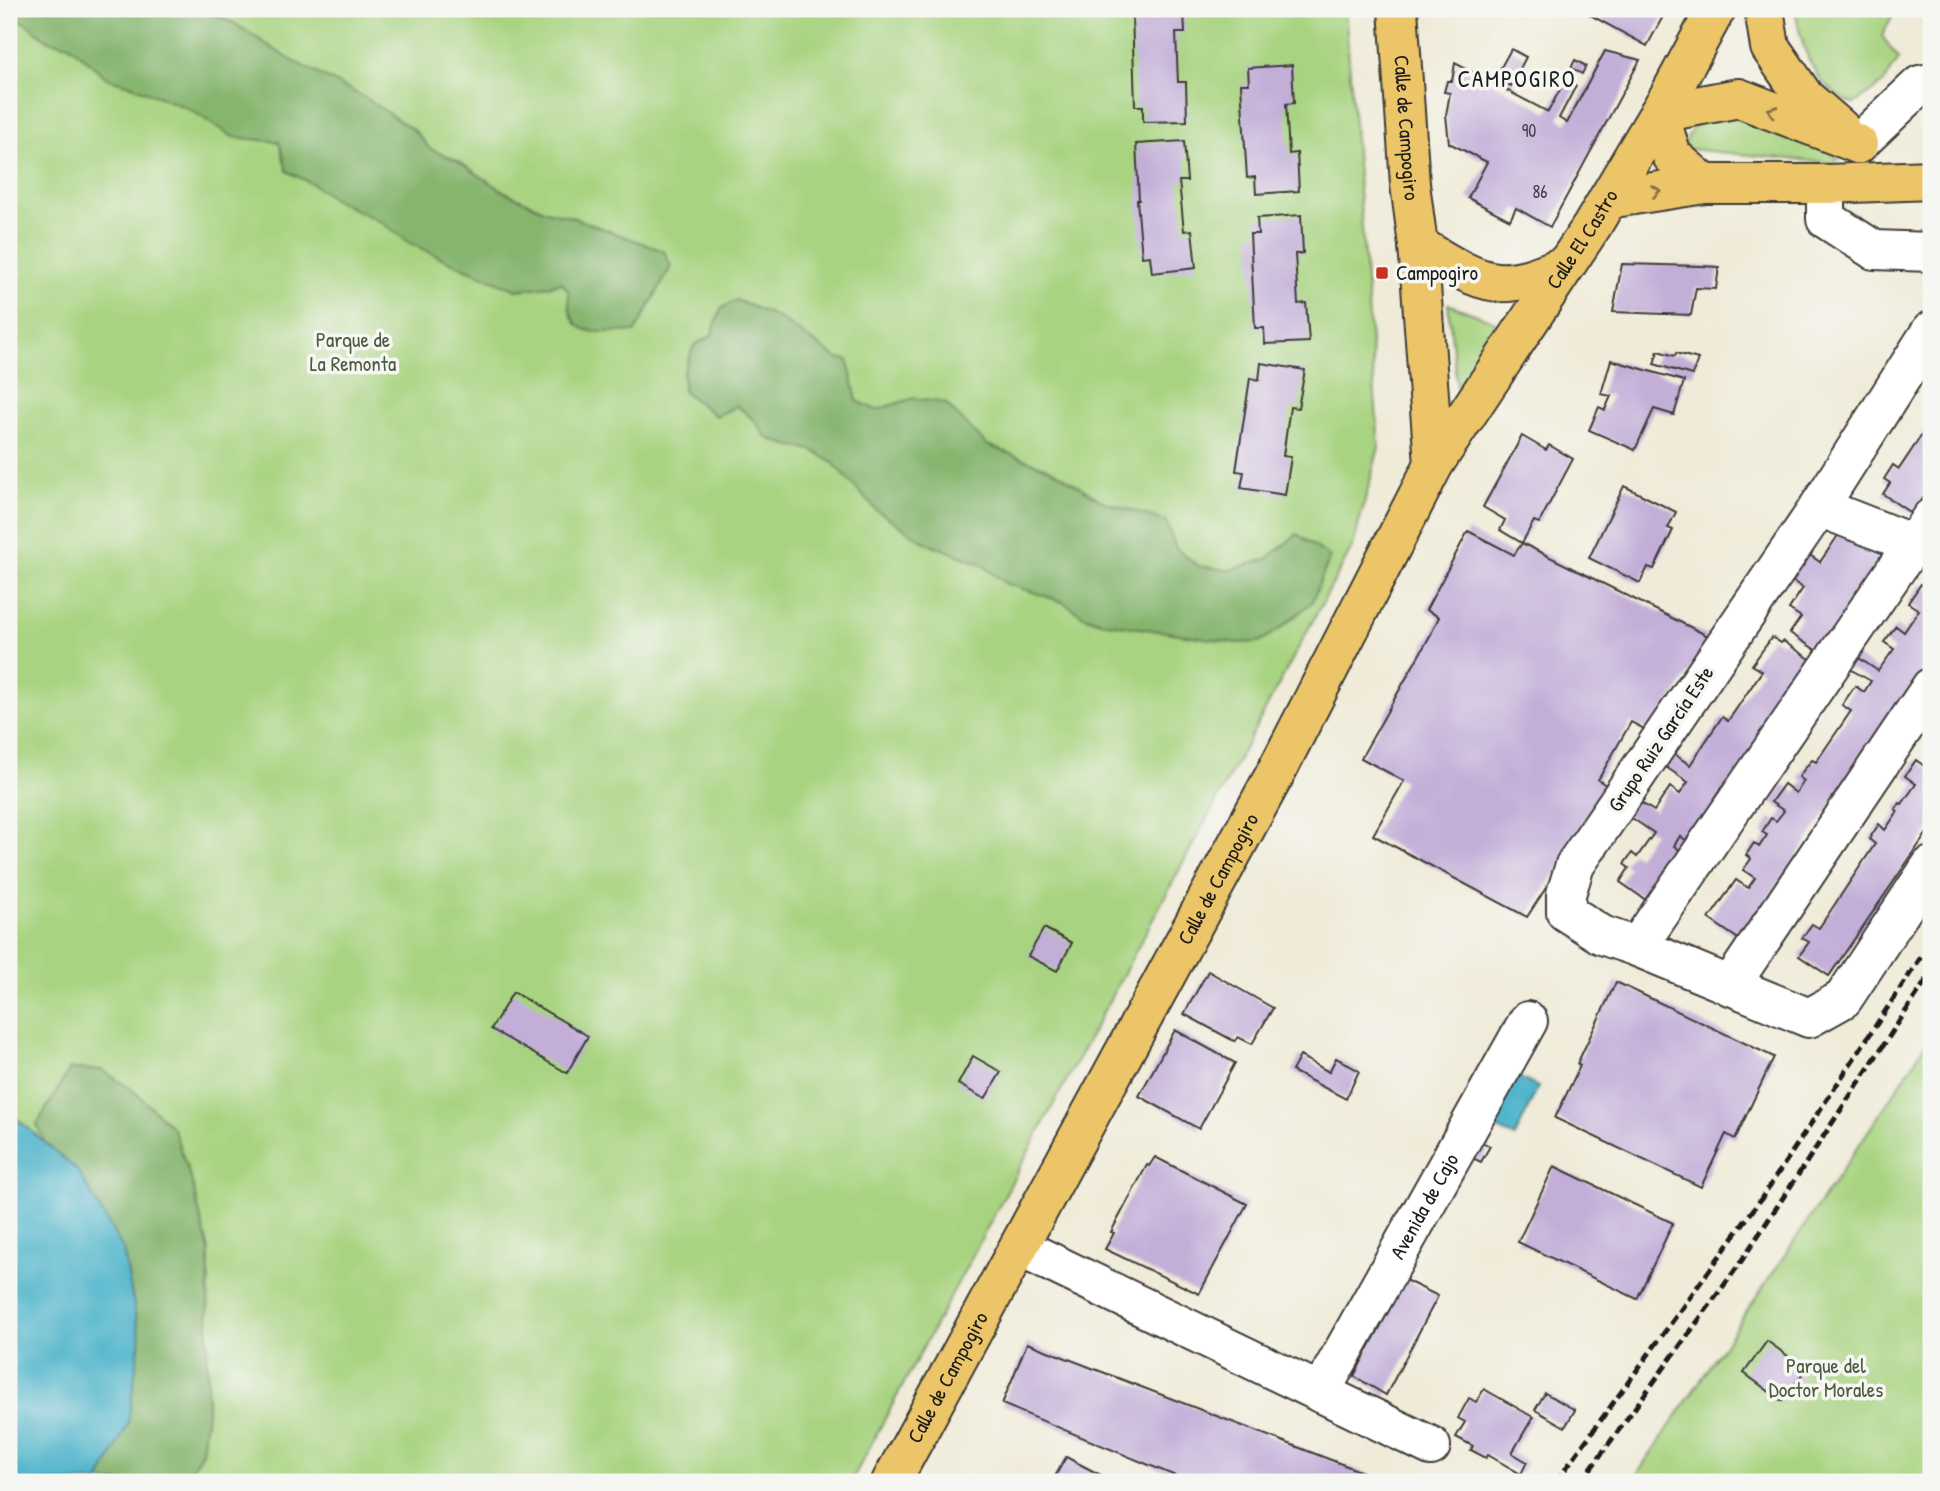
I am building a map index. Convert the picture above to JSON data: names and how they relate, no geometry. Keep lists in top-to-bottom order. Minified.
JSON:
{"streets":{"main road":["Calle de Campogiro","Calle El Castro"],"street":["Grupo Ruiz García Este","Avenida de Cajo"]},"crossings":[["Calle de Campogiro","Calle El Castro"]],"districts":["CAMPOGIRO"],"parks":["Parque de La Remonta","Parque del Doctor Morales"],"places":{"transit":["Campogiro"]},"house_numbers":["90","86"]}
